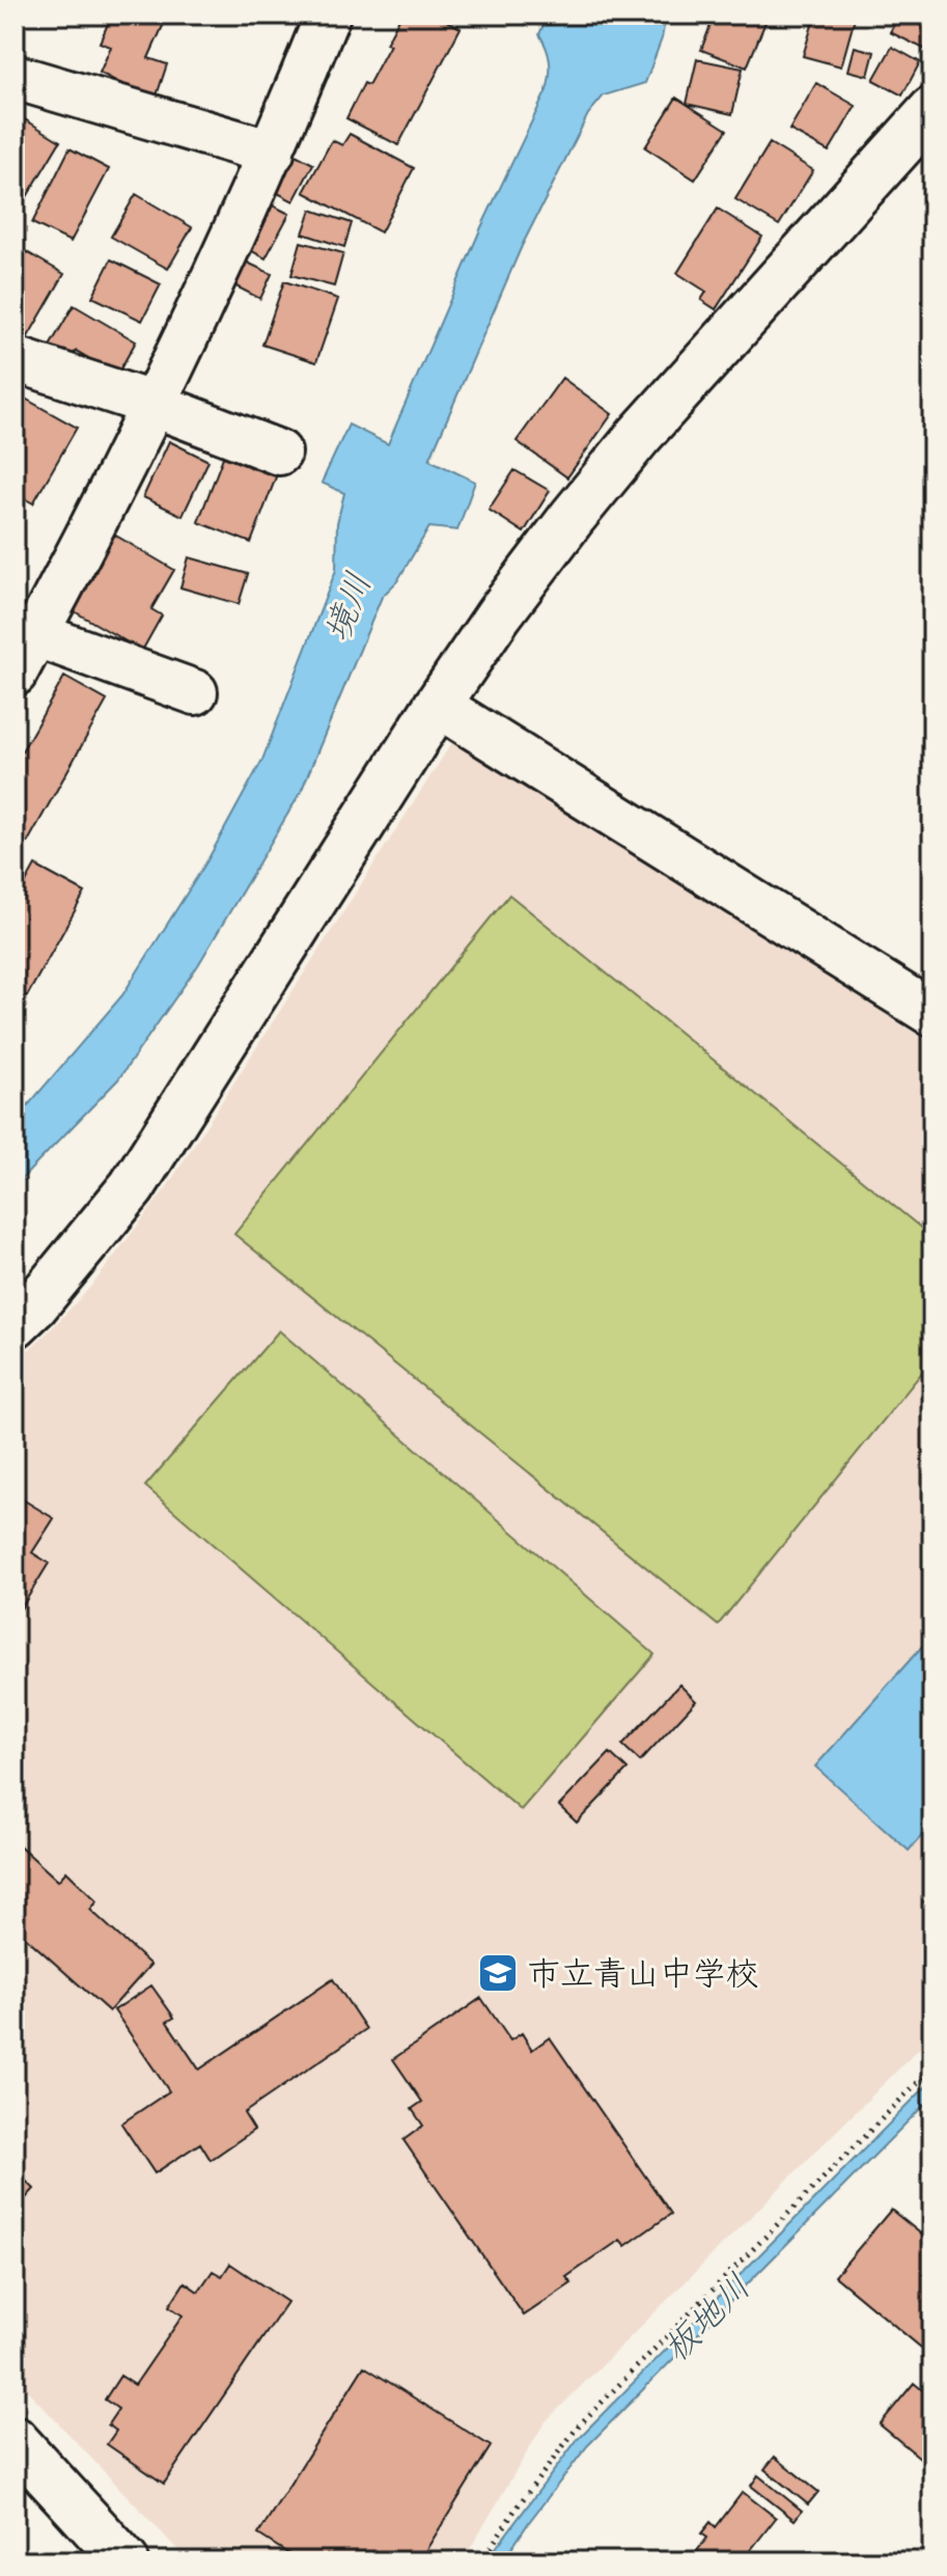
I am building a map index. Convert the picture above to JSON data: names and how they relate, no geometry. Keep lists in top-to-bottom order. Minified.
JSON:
{"water":["境川","板地川"],"places":{"school or university":["市立青山中学校"]}}
